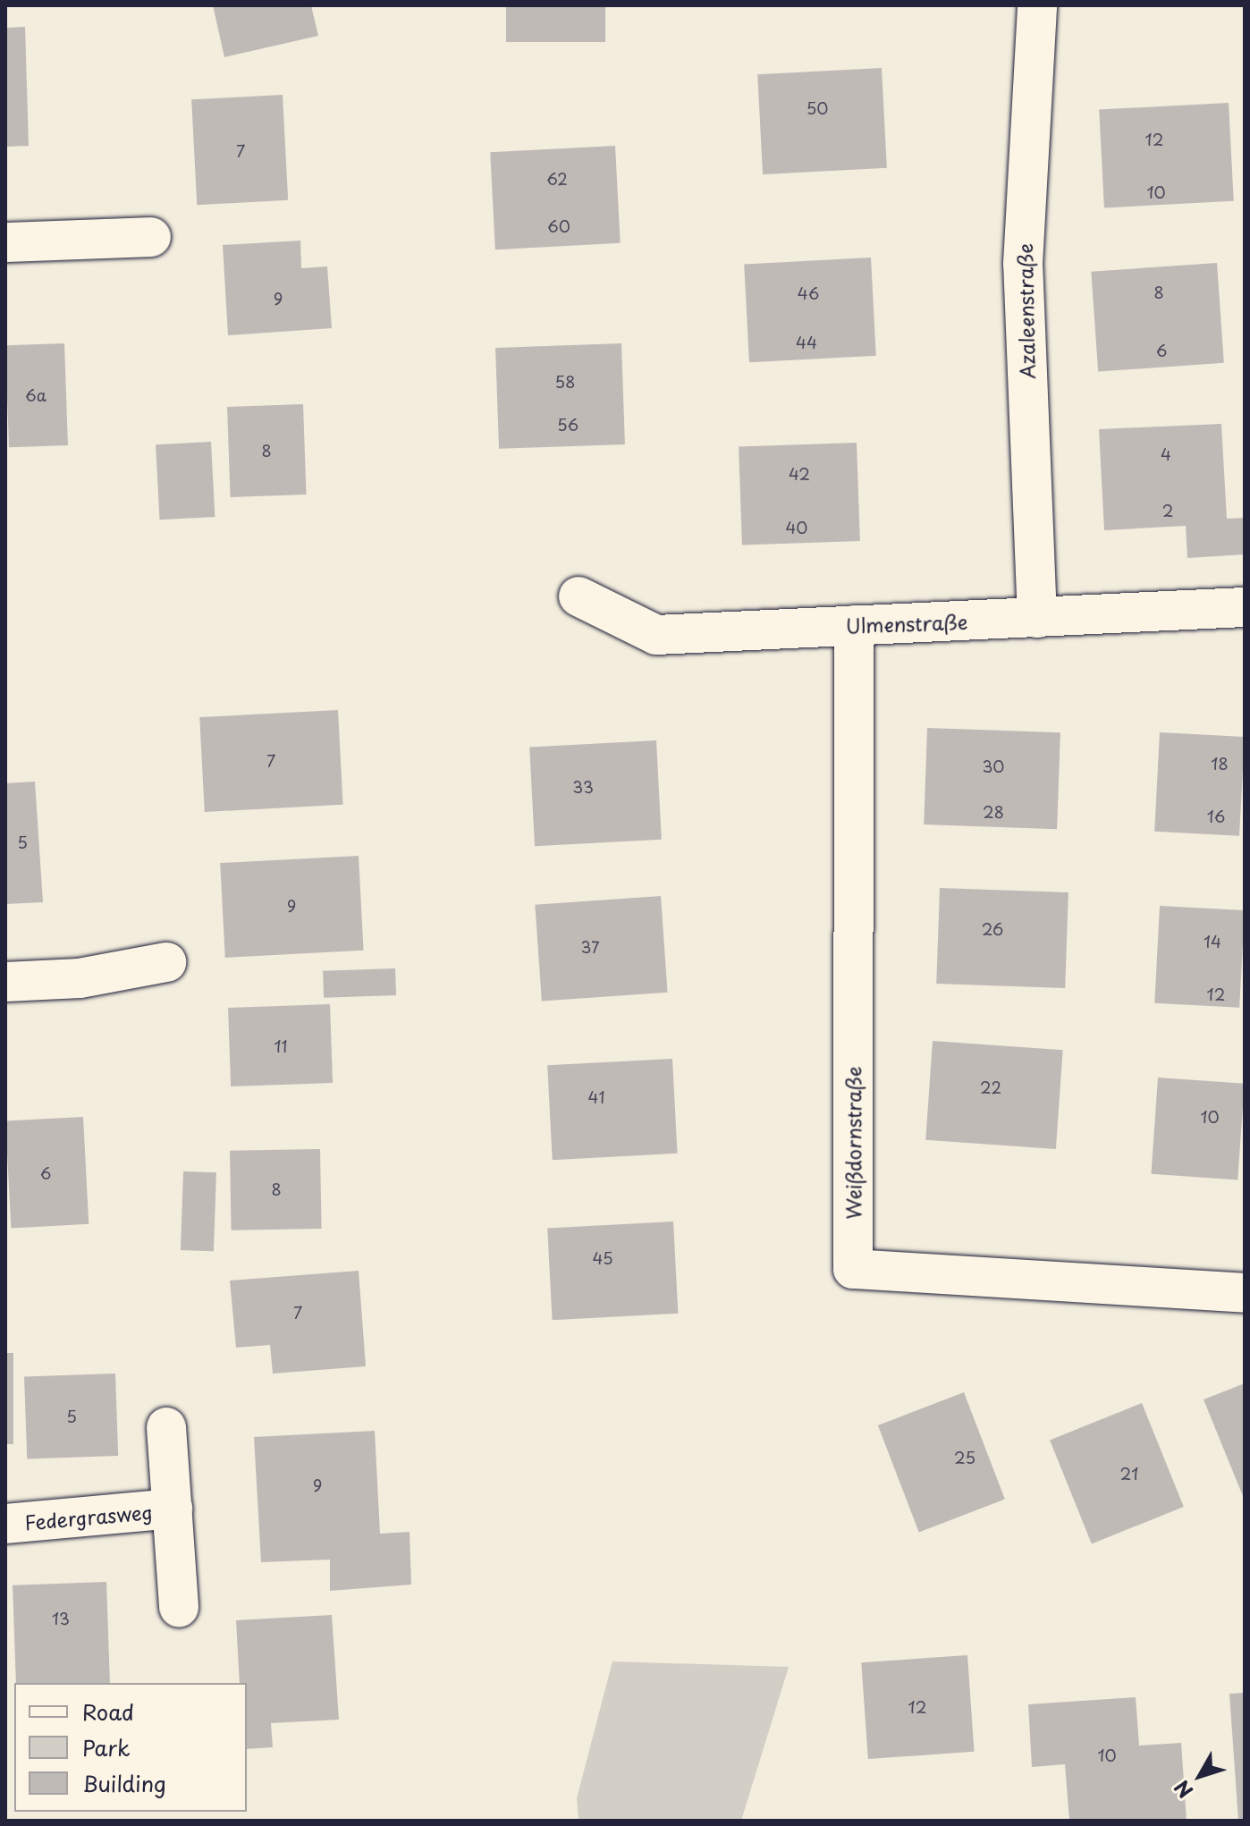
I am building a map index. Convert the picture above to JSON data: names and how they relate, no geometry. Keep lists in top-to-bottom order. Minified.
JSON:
{"streets":{"street":["Azaleenstraße","Ulmenstraße","Weißdornstraße","Federgrasweg"]},"crossings":[["Azaleenstraße","Ulmenstraße"],["Ulmenstraße","Weißdornstraße"]],"house_numbers":["50","12","7","62","10","60","8","46","9","44","6","58","6a","56","8","4","42","2","40","7","18","30","33","28","16","5","9","26","14","37","12","11","22","41","10","6","8","45","7","5","25","21","9","13","12","10"],"legend":["Road","Park","Building"],"north":"bottom left"}
